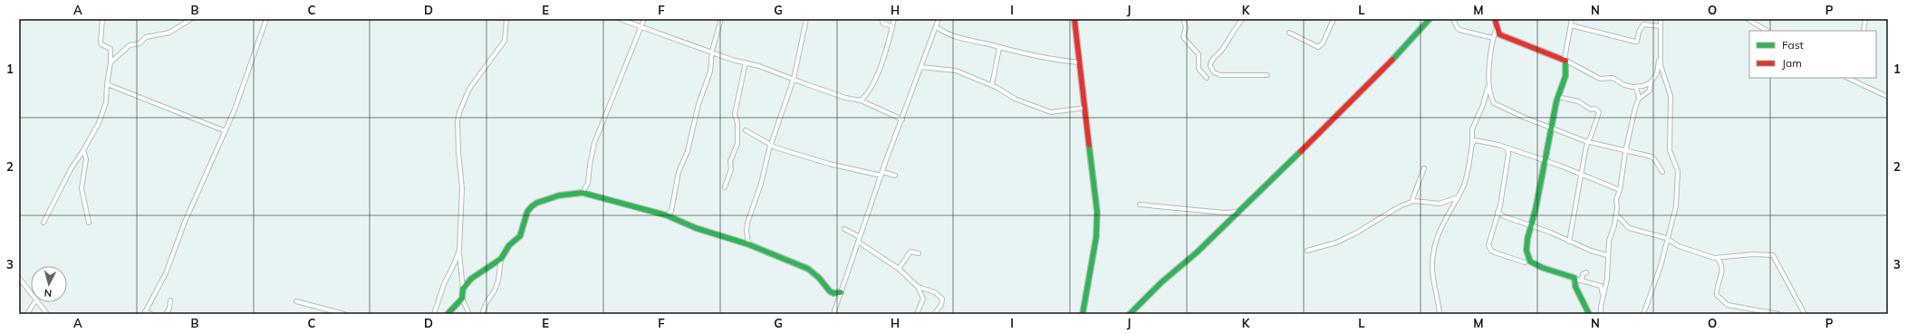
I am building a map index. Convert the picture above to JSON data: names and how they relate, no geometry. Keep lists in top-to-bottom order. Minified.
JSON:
{"legend":["Fast","Jam"],"north":"bottom","grid":{"columns":["A","B","C","D","E","F","G","H","I","J","K","L","M","N","O","P"],"rows":["1","2","3"]}}
